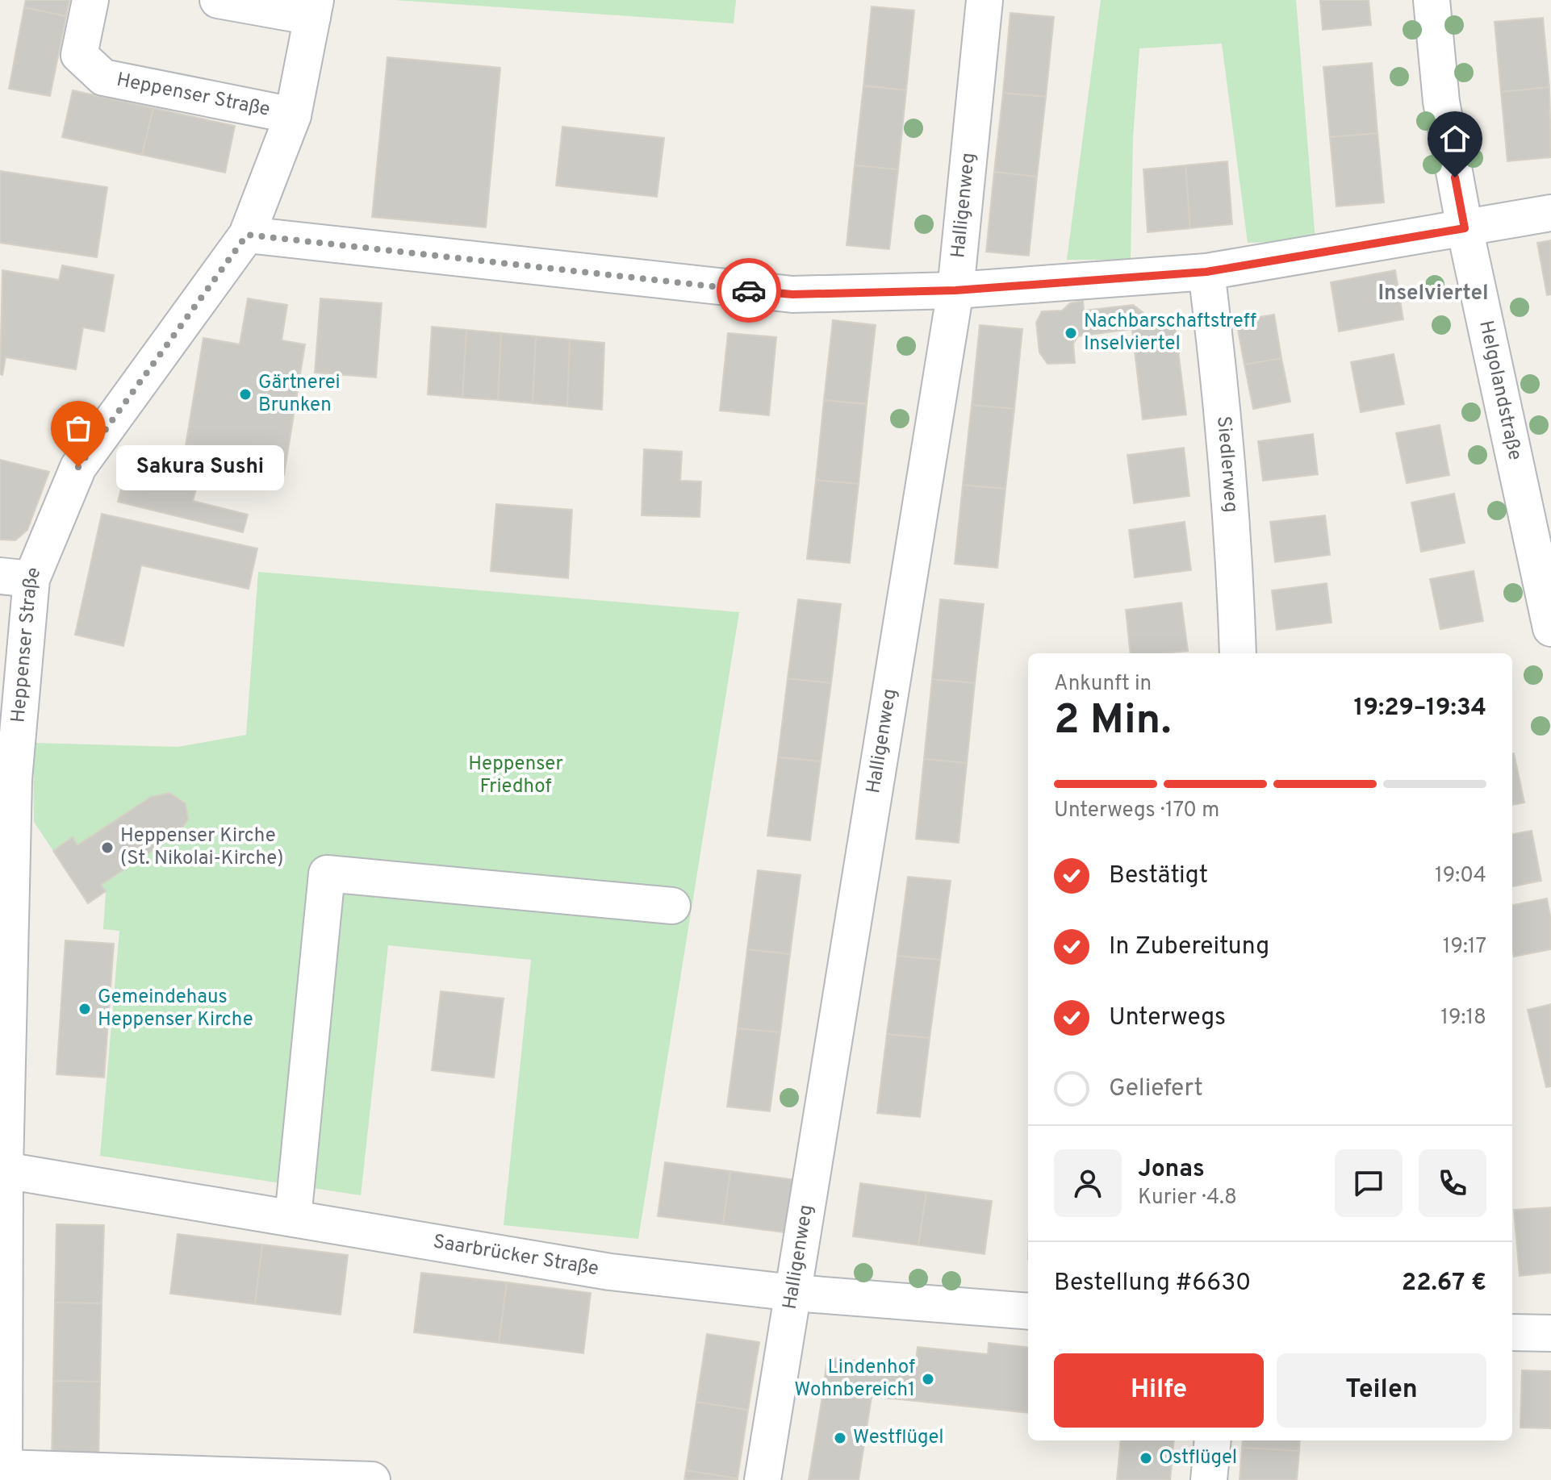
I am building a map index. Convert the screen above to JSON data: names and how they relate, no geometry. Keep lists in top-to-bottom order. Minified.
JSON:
{"streets":{"street":["Heppenser Straße","Halligenweg","Helgolandstraße","Siedlerweg","Saarbrücker Straße"]},"crossings":[["Heppenser Straße","Saarbrücker Straße"],["Halligenweg","Saarbrücker Straße"]],"districts":["Inselviertel"],"parks":["Heppenser Friedhof"],"places":["Nachbarschaftstreff Inselviertel","Gärtnerei Brunken","Sakura Sushi","Heppenser Kirche (St. Nikolai-Kirche)","Gemeindehaus Heppenser Kirche","Lindenhof Wohnbereich1","Westflügel","Ostflügel"],"page":{"bubble":"Sakura Sushi","heading":["2 Min.","Ankunft in","19:29–19:34"],"panel":["Jonas","Kurier · 4.8","Bestellung #6630","22.67 €"],"bar":"Unterwegs · 170 m","list":[["Bestätigt","19:04"],["In Zubereitung","19:17"],["Unterwegs","19:18"],"Geliefert"],"buttons":["Hilfe","Teilen"]}}
